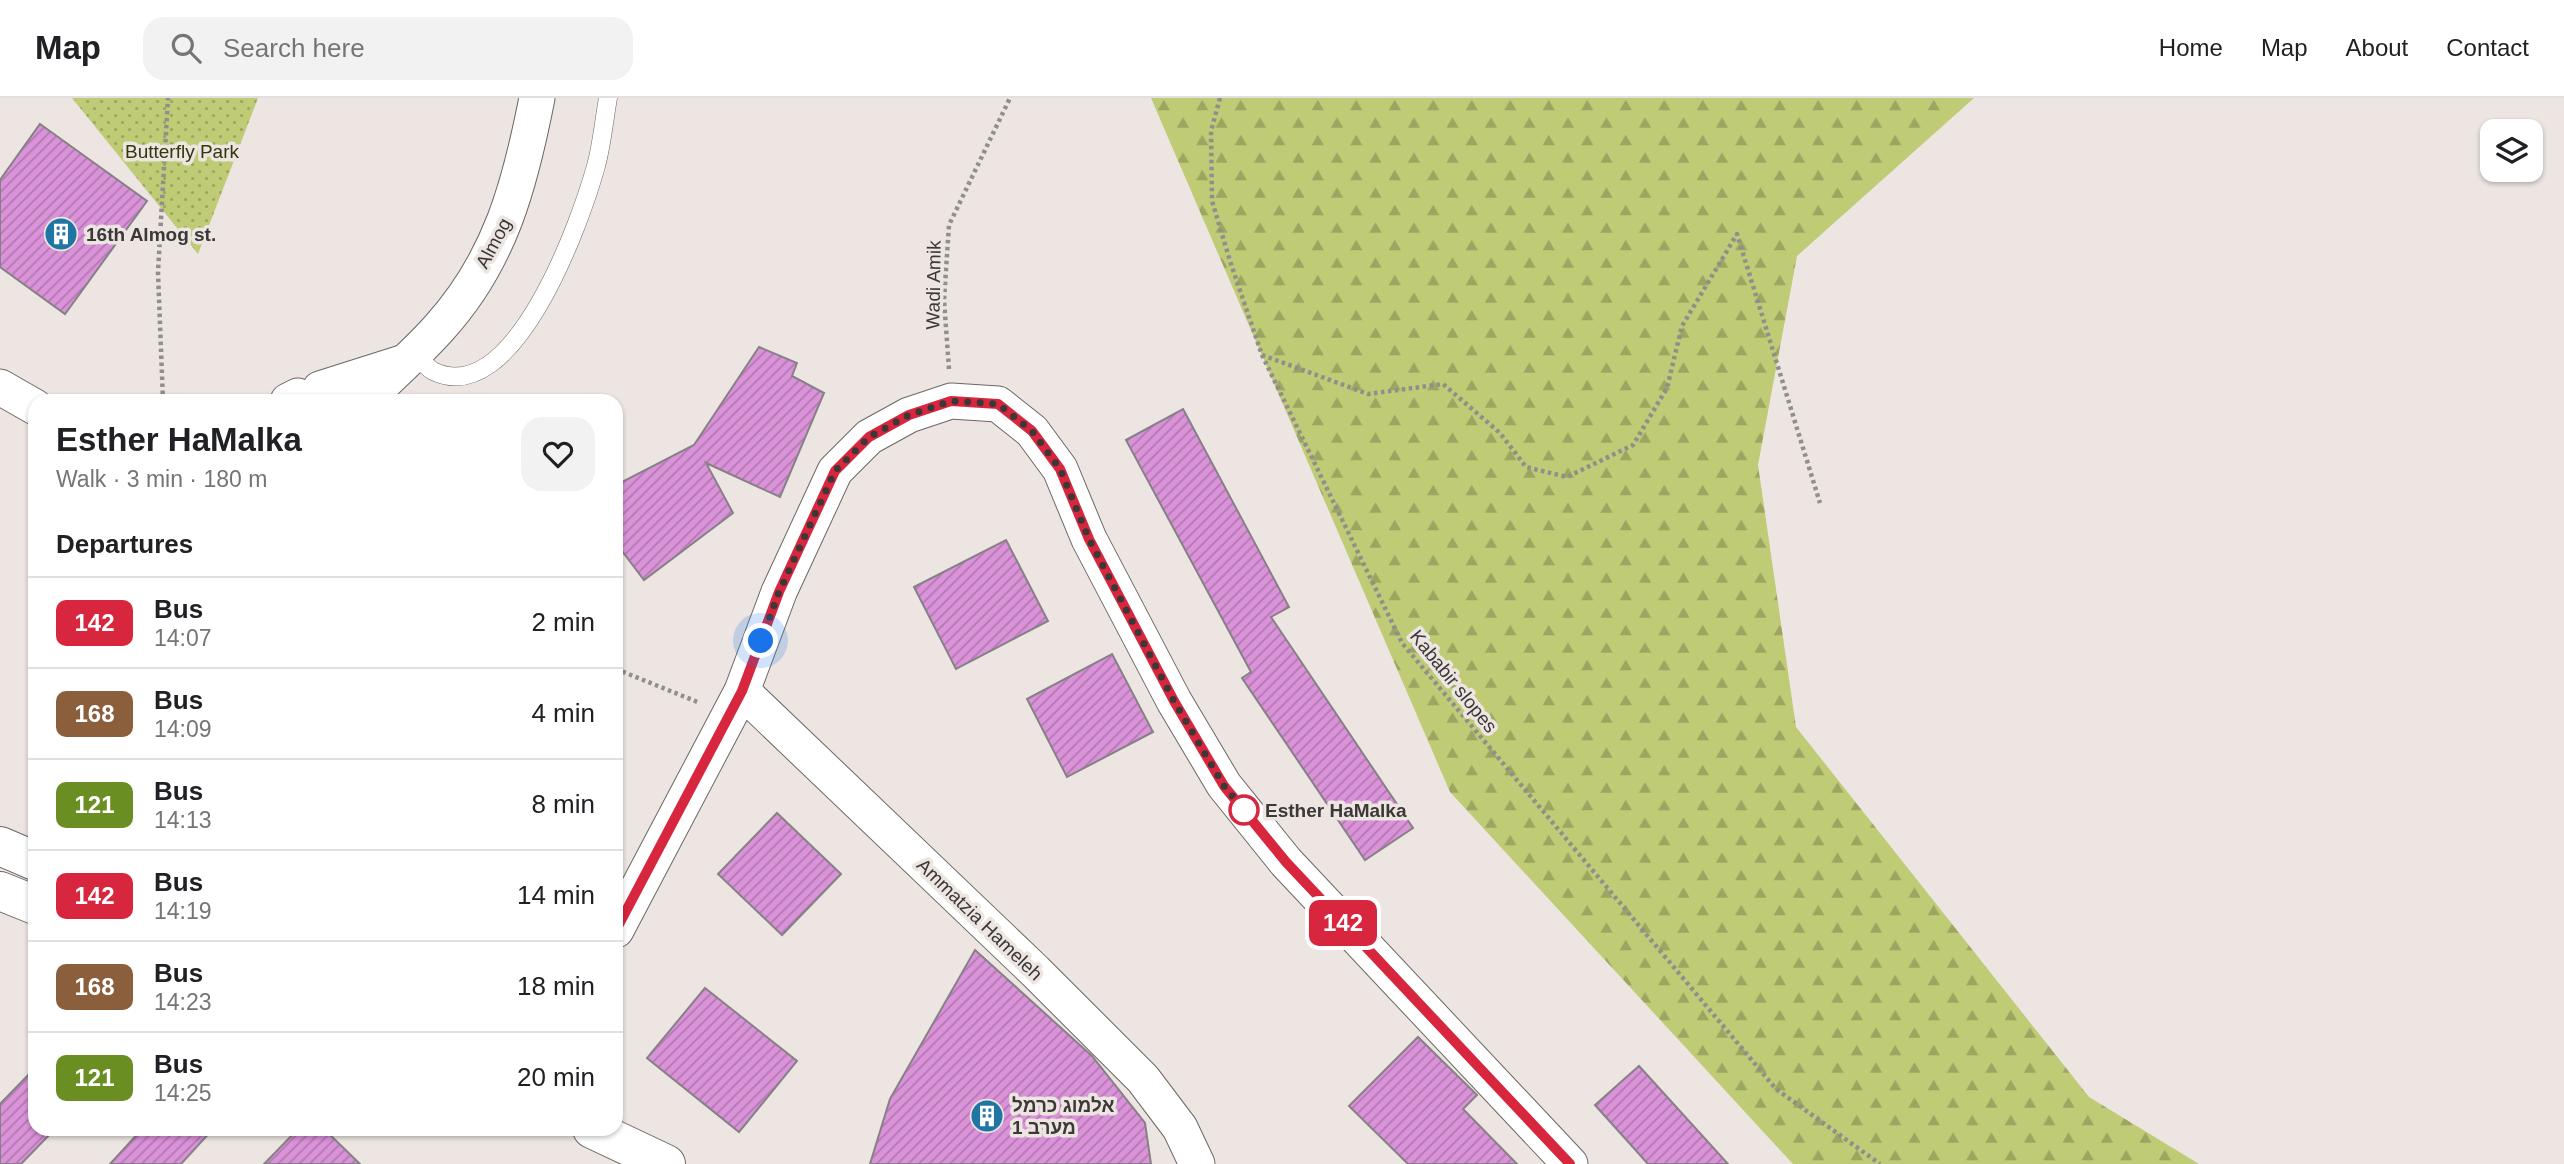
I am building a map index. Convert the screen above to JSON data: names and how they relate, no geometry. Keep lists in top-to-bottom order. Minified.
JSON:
{"streets":{"street":["Almog","Ammatzia Hameleh"],"path":["Wadi Amik","Kababir slopes"]},"parks":["Butterfly Park"],"places":{"building":["16th Almog st.","אלמוג כרמל מערב 1"],"other":["Esther HaMalka"]},"lines":["bus line 142"],"page":{"header":"Map","search":"Search here","nav":["Home","Map","About","Contact"],"on_map":"142","heading":[["Esther HaMalka","Walk · 3 min · 180 m"],"Departures"],"list":[{"mark":"142","name":"Bus","note":"14:07","value":"2 min"},{"mark":"168","name":"Bus","note":"14:09","value":"4 min"},{"mark":"121","name":"Bus","note":"14:13","value":"8 min"},{"mark":"142","name":"Bus","note":"14:19","value":"14 min"},{"mark":"168","name":"Bus","note":"14:23","value":"18 min"},{"mark":"121","name":"Bus","note":"14:25","value":"20 min"}]}}
